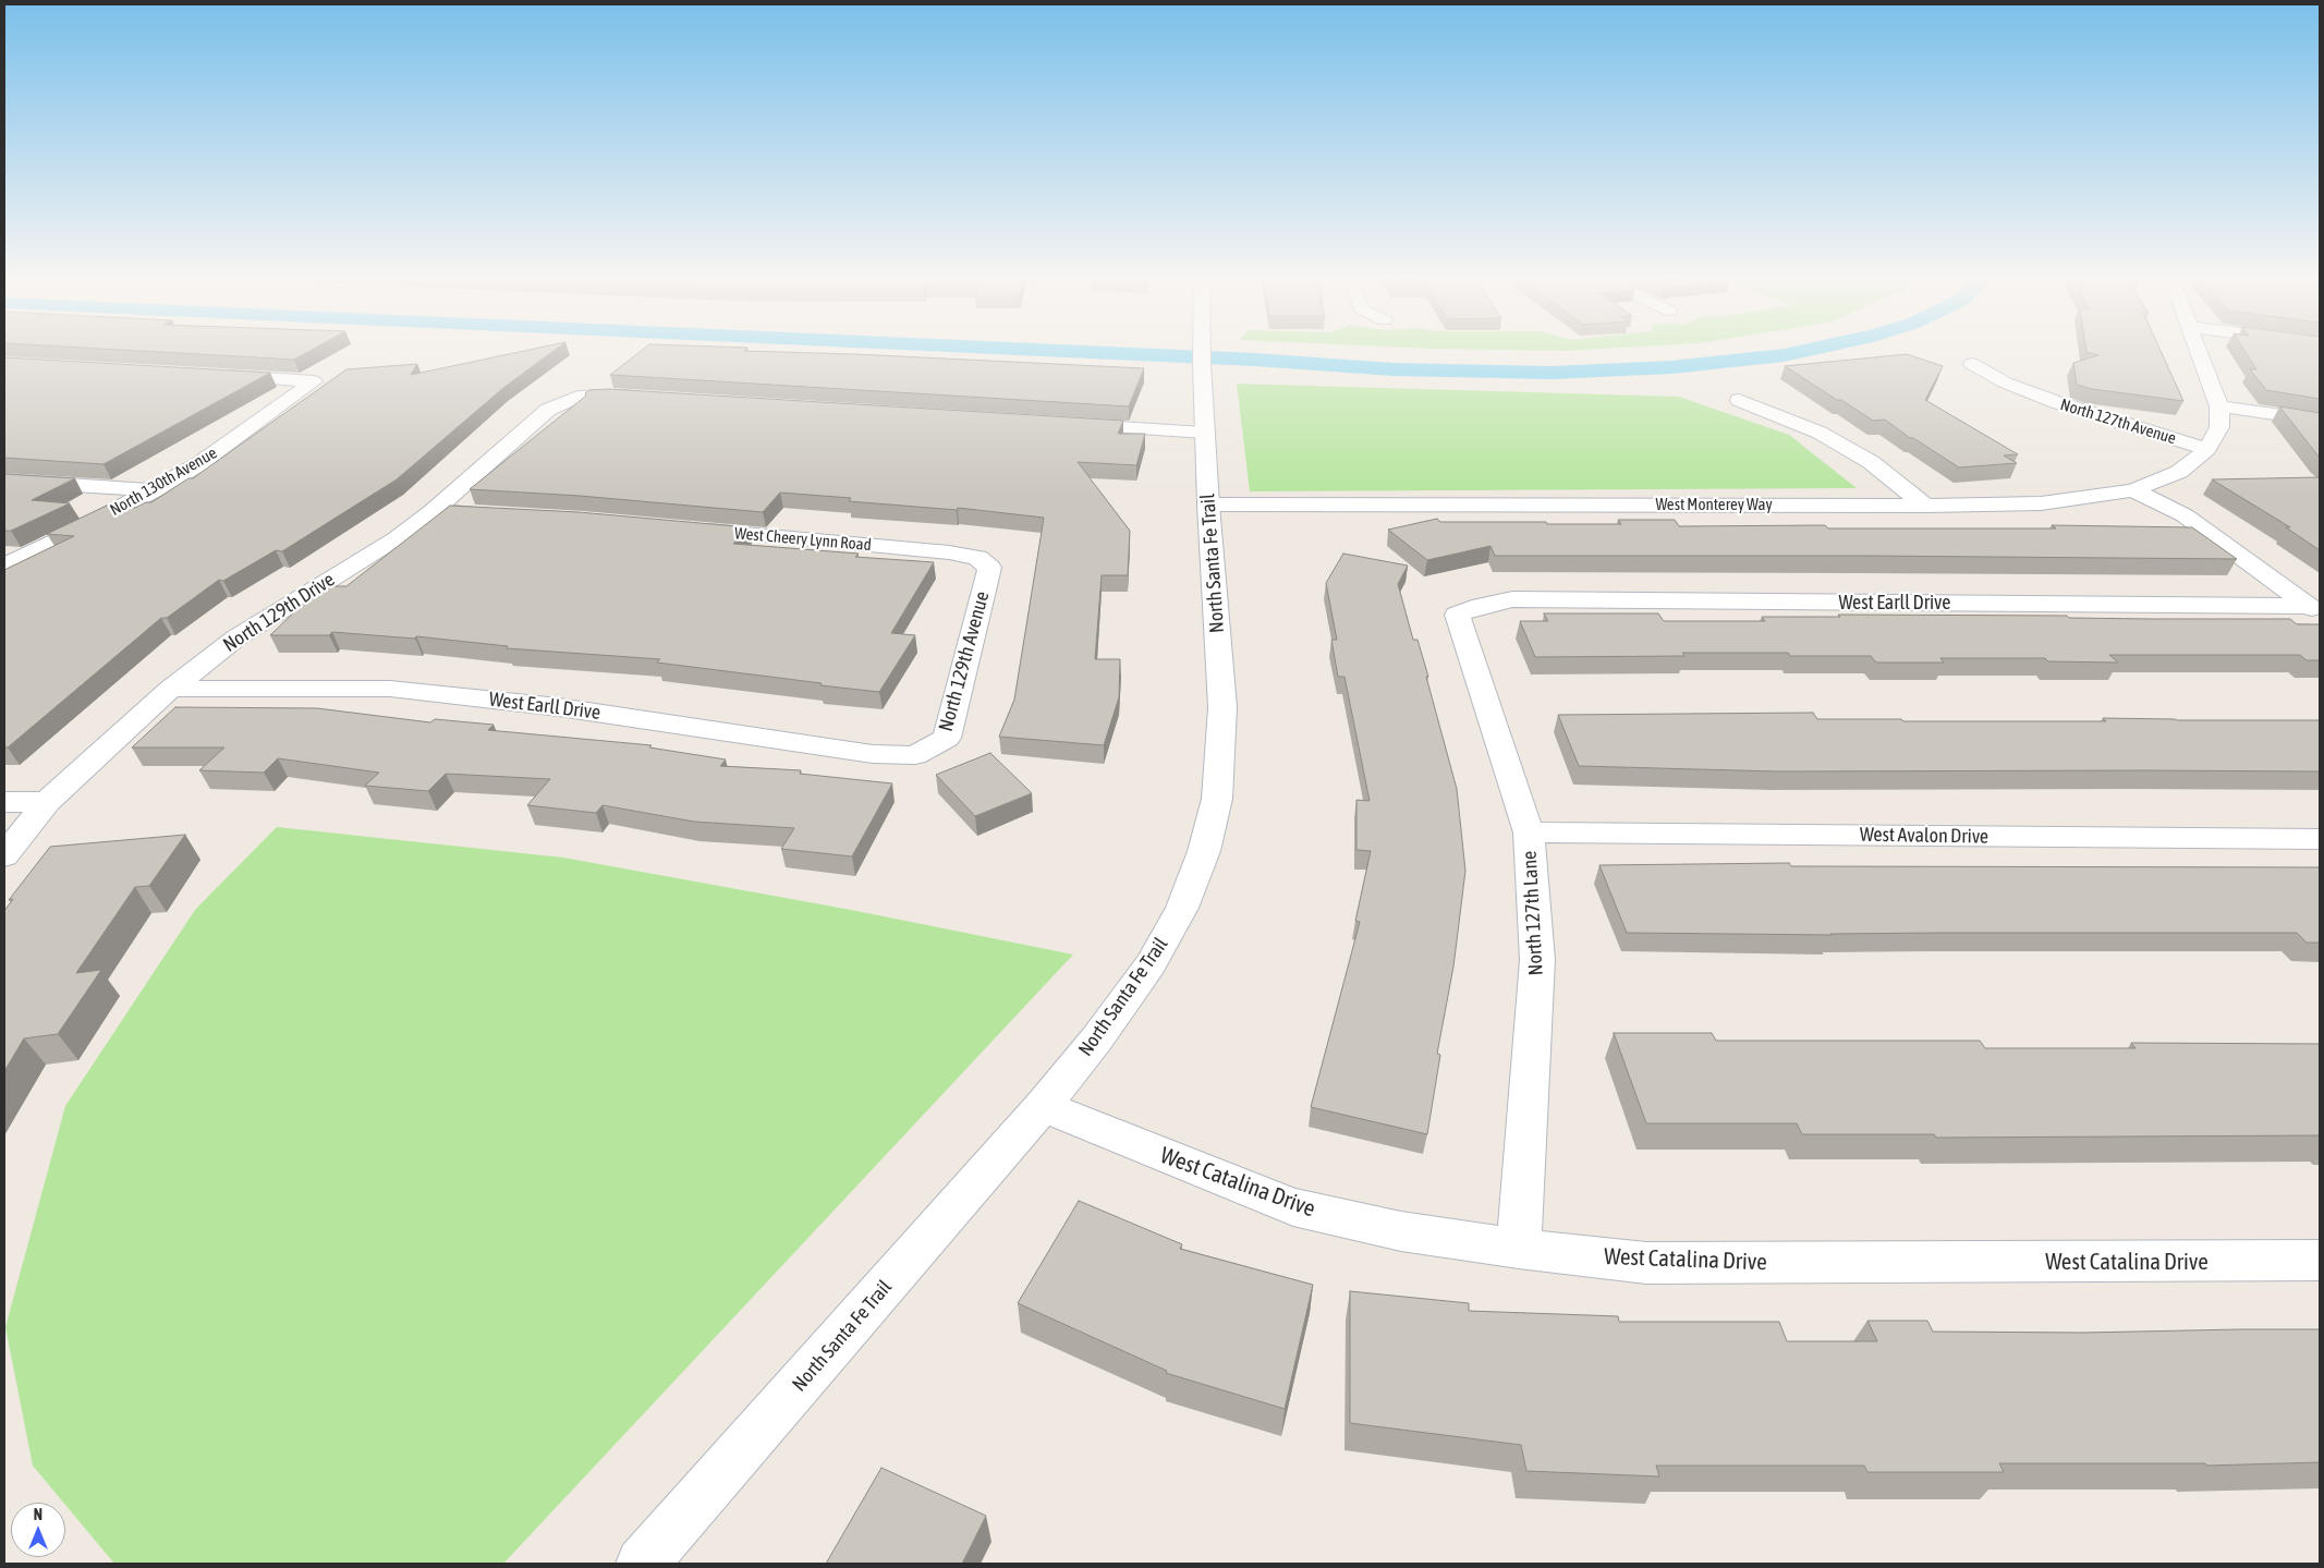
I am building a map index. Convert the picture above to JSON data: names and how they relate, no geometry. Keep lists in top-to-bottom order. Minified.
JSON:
{"streets":{"street":["North 127th Avenue","North 130th Avenue","West Monterey Way","West Cheery Lynn Road","North Santa Fe Trail","West Earll Drive","North 129th Drive","North 129th Avenue","West Avalon Drive","North 127th Lane","West Catalina Drive"]},"crossings":[["North 127th Avenue","West Monterey Way"],["West Monterey Way","North Santa Fe Trail"],["West Cheery Lynn Road","North 129th Avenue"],["North Santa Fe Trail","West Catalina Drive"],["West Earll Drive","North 129th Drive"],["West Earll Drive","North 129th Avenue"],["West Earll Drive","North 127th Lane"],["West Avalon Drive","North 127th Lane"],["North 127th Lane","West Catalina Drive"]],"north":"top"}
